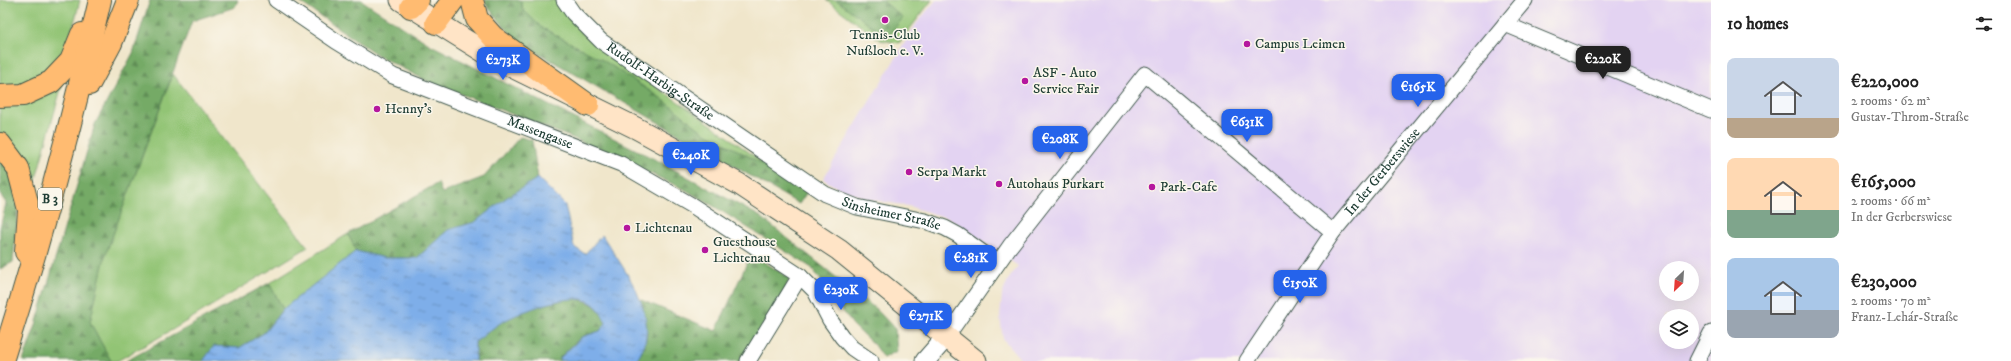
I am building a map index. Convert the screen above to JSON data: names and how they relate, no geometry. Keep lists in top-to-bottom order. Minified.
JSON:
{"streets":{"highway":["B 3"],"street":["Rudolf-Harbig-Straße","Massengasse","In der Gerberswiese","Sinsheimer Straße"]},"crossings":[["Rudolf-Harbig-Straße","Sinsheimer Straße"]],"places":["Tennis-Club Nußloch e. V.","Campus Leimen","ASF - Auto Service Fair","Henny's","Serpa Markt","Autohaus Purkart","Park-Cafe","Lichtenau","Guesthouse Lichtenau"],"north":"bottom left","page":{"heading":"10 homes","price":["€220K","€273K","€165K","€631K","€208K","€240K","€281K","€150K","€230K","€271K"],"list":[{"name":"€220,000","note":"2 rooms · 62 m² · Gustav-Throm-Straße"},{"name":"€165,000","note":"2 rooms · 66 m² · In der Gerberswiese"},{"name":"€230,000","note":"2 rooms · 70 m² · Franz-Lehár-Straße"}]}}
